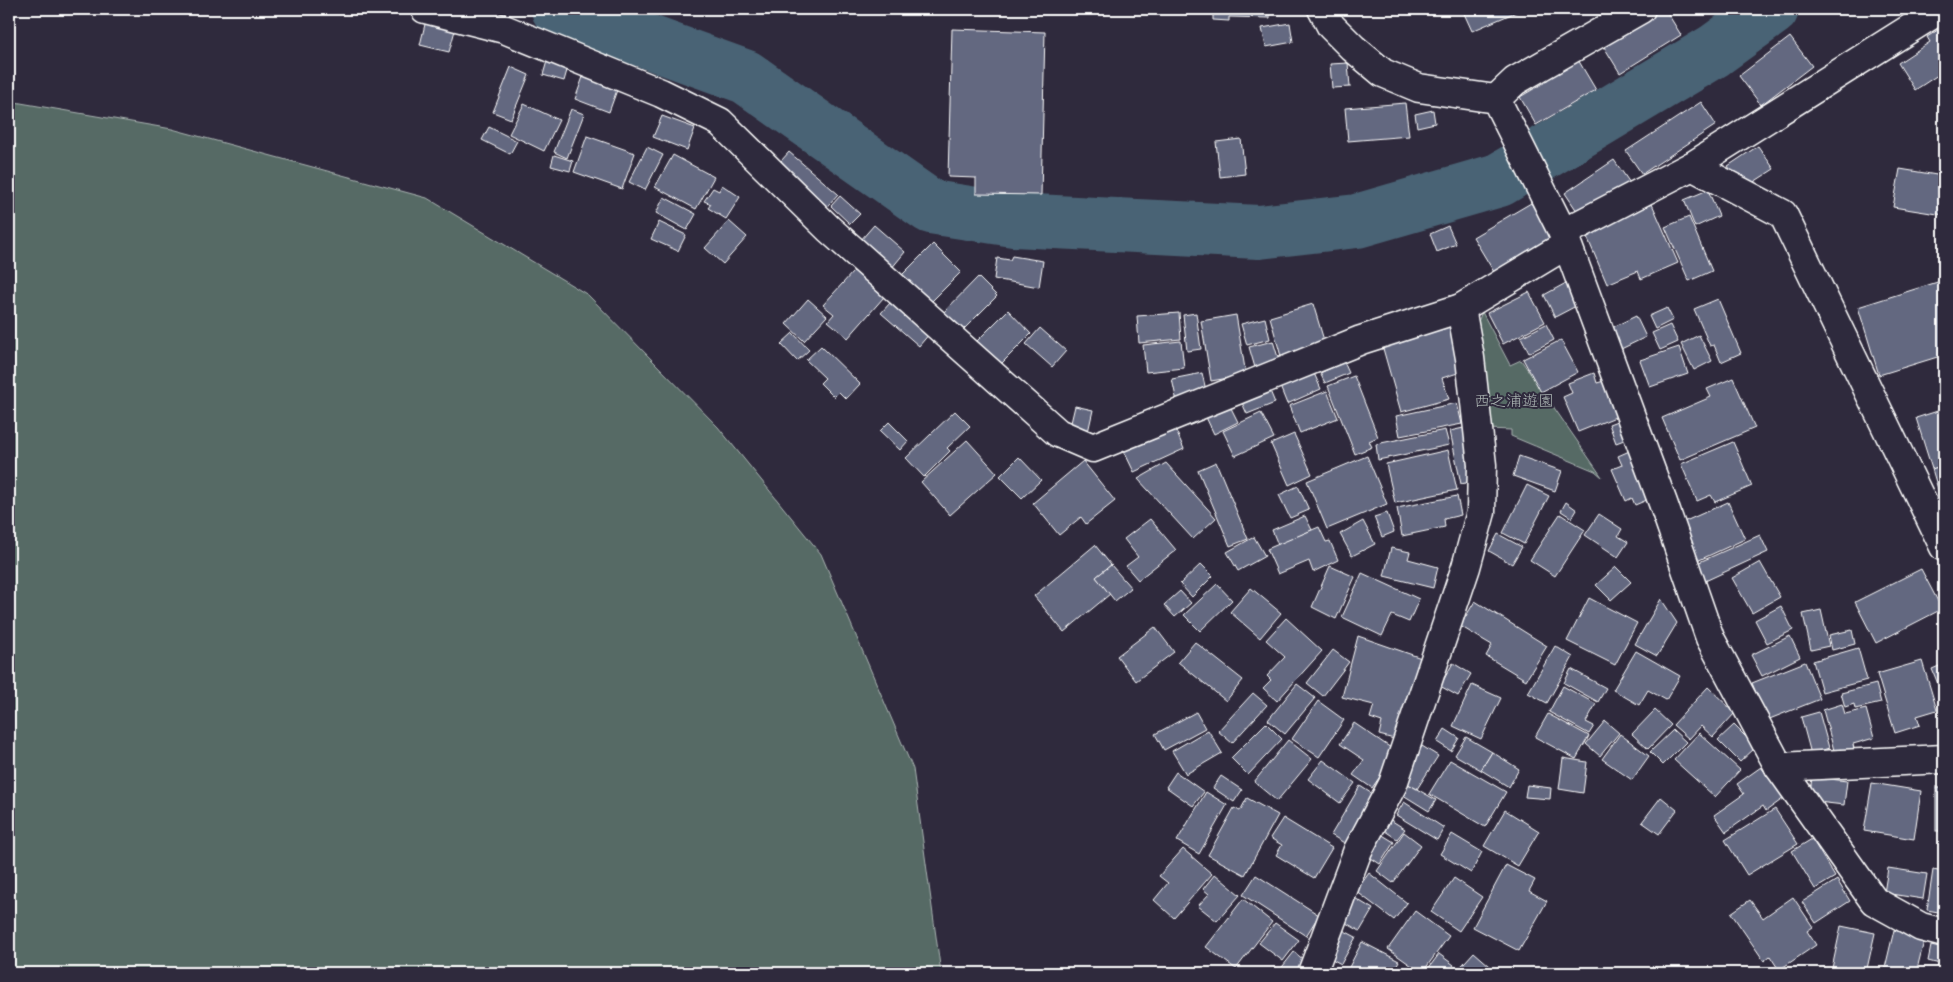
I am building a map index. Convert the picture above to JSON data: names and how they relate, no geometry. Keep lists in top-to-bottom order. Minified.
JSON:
{"parks":["西之浦遊園"]}
